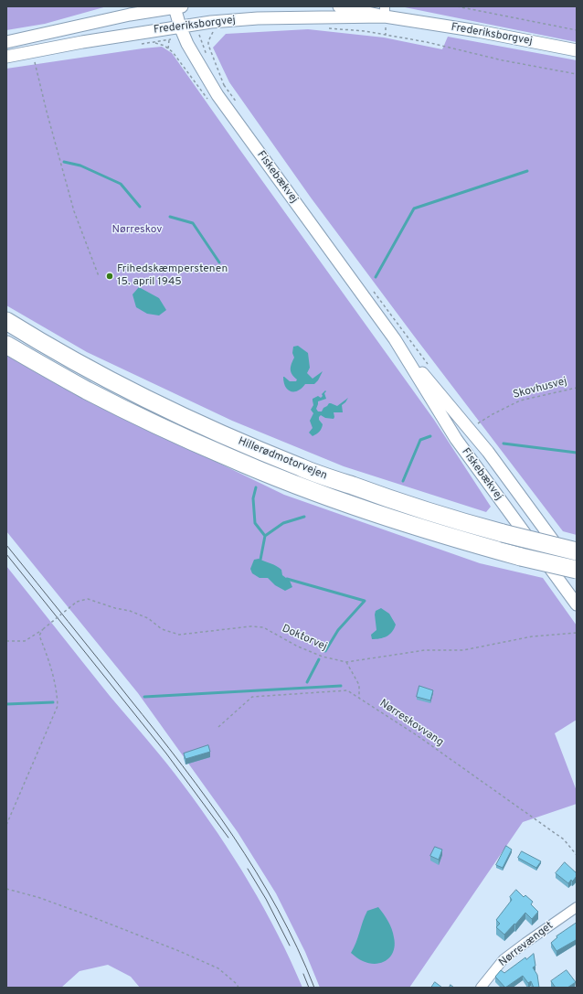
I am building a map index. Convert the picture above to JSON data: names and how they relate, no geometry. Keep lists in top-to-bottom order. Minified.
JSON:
{"streets":{"highway":["Hillerødmotorvejen"],"street":["Frederiksborgvej","Fiskebækvej","Nørrevænget"],"path":["Skovhusvej","Doktorvej","Nørreskovvang"]},"crossings":[["Frederiksborgvej","Fiskebækvej"],["Fiskebækvej","Skovhusvej"],["Fiskebækvej","Hillerødmotorvejen"]],"parks":["Nørreskov"],"places":["Frihedskæmperstenen 15. april 1945"]}
